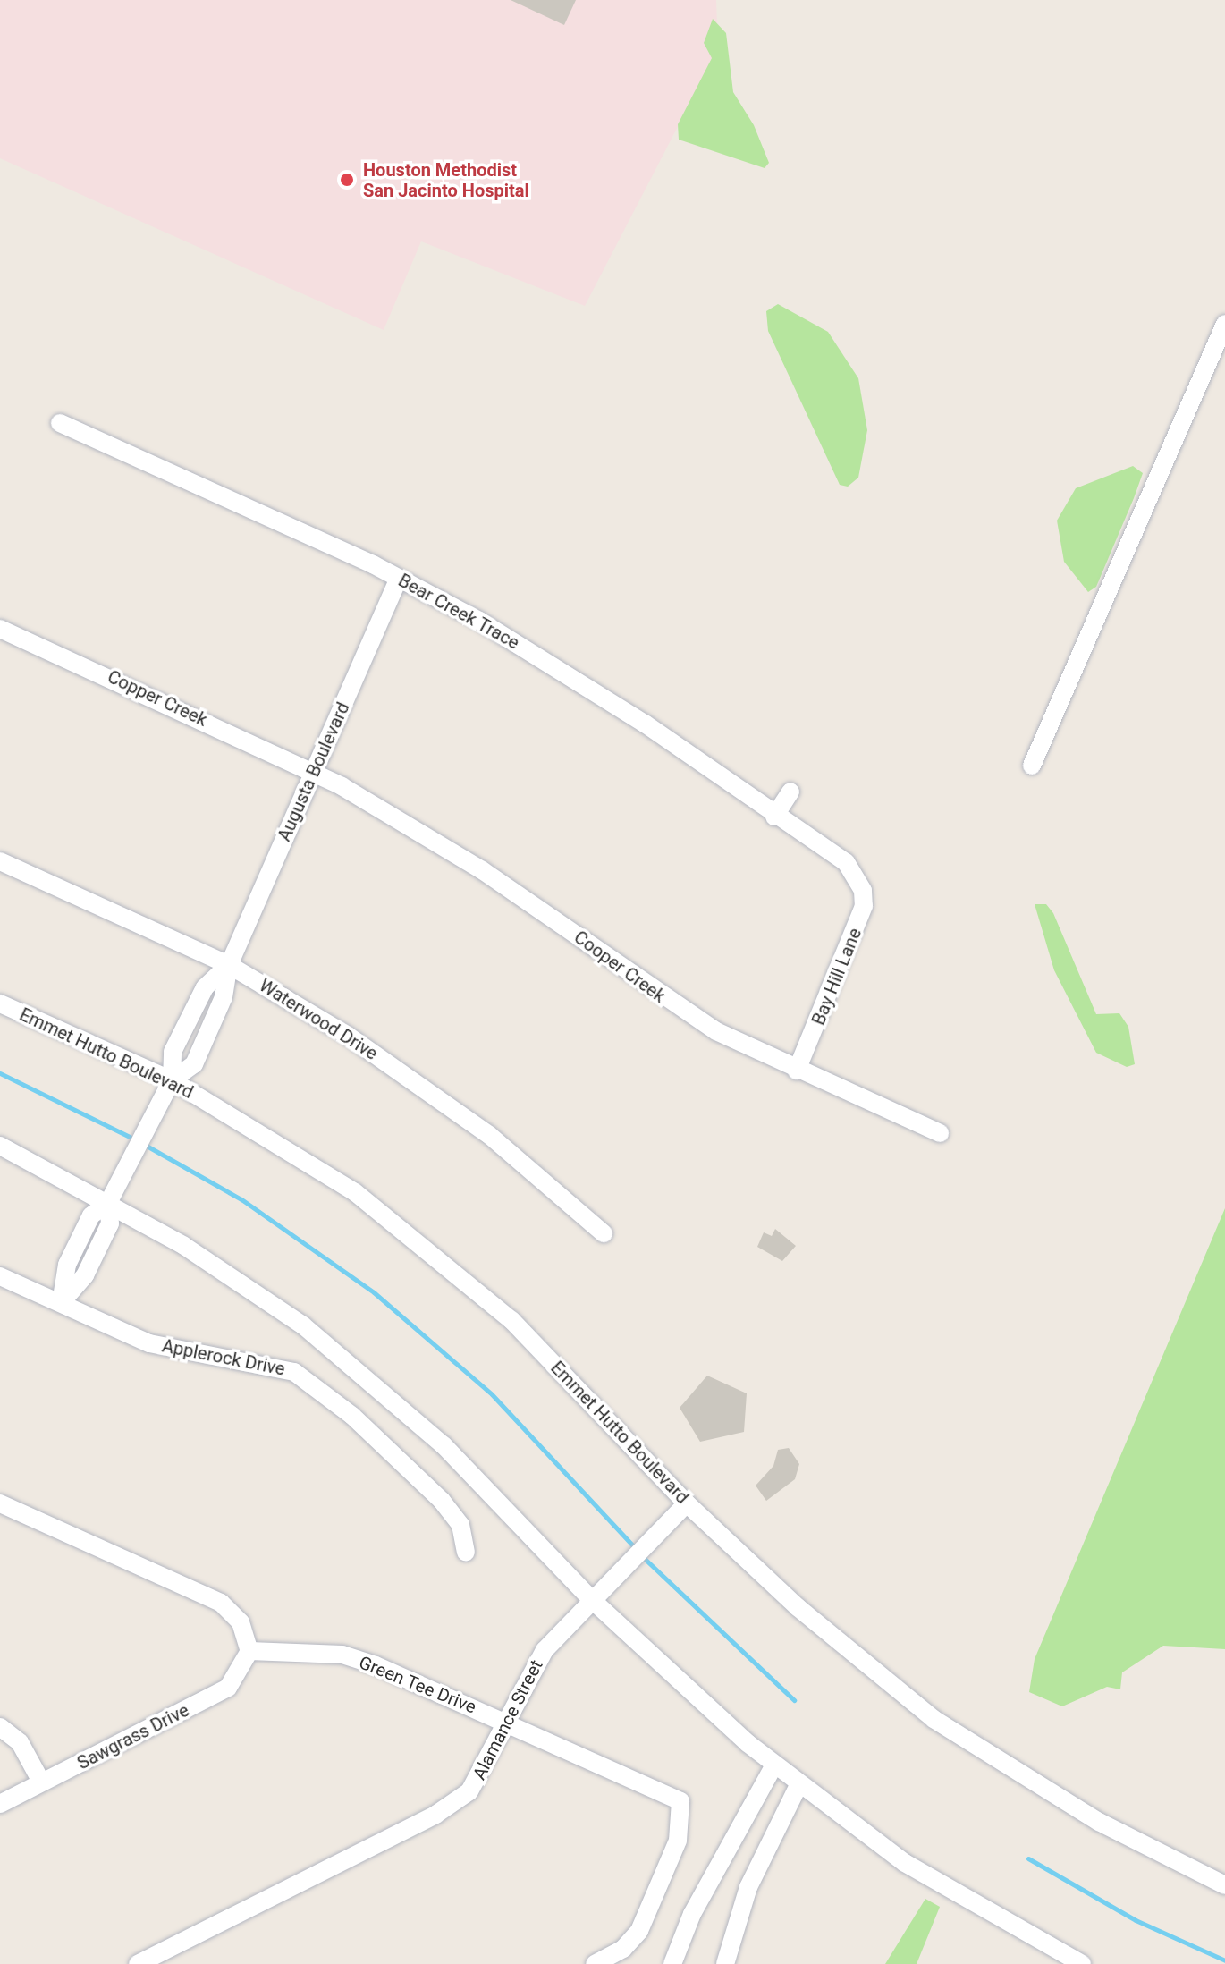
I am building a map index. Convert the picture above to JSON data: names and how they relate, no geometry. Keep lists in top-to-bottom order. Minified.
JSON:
{"streets":{"street":["Bear Creek Trace","Copper Creek","Augusta Boulevard","Cooper Creek","Bay Hill Lane","Waterwood Drive","Emmet Hutto Boulevard","Applerock Drive","Green Tee Drive","Alamance Street","Sawgrass Drive"]},"crossings":[["Bear Creek Trace","Augusta Boulevard"],["Bear Creek Trace","Bay Hill Lane"],["Copper Creek","Augusta Boulevard"],["Copper Creek","Cooper Creek"],["Augusta Boulevard","Cooper Creek"],["Augusta Boulevard","Waterwood Drive"],["Augusta Boulevard","Emmet Hutto Boulevard"],["Augusta Boulevard","Applerock Drive"],["Cooper Creek","Bay Hill Lane"],["Emmet Hutto Boulevard","Alamance Street"],["Green Tee Drive","Alamance Street"],["Green Tee Drive","Sawgrass Drive"]],"places":["Houston Methodist San Jacinto Hospital"]}
